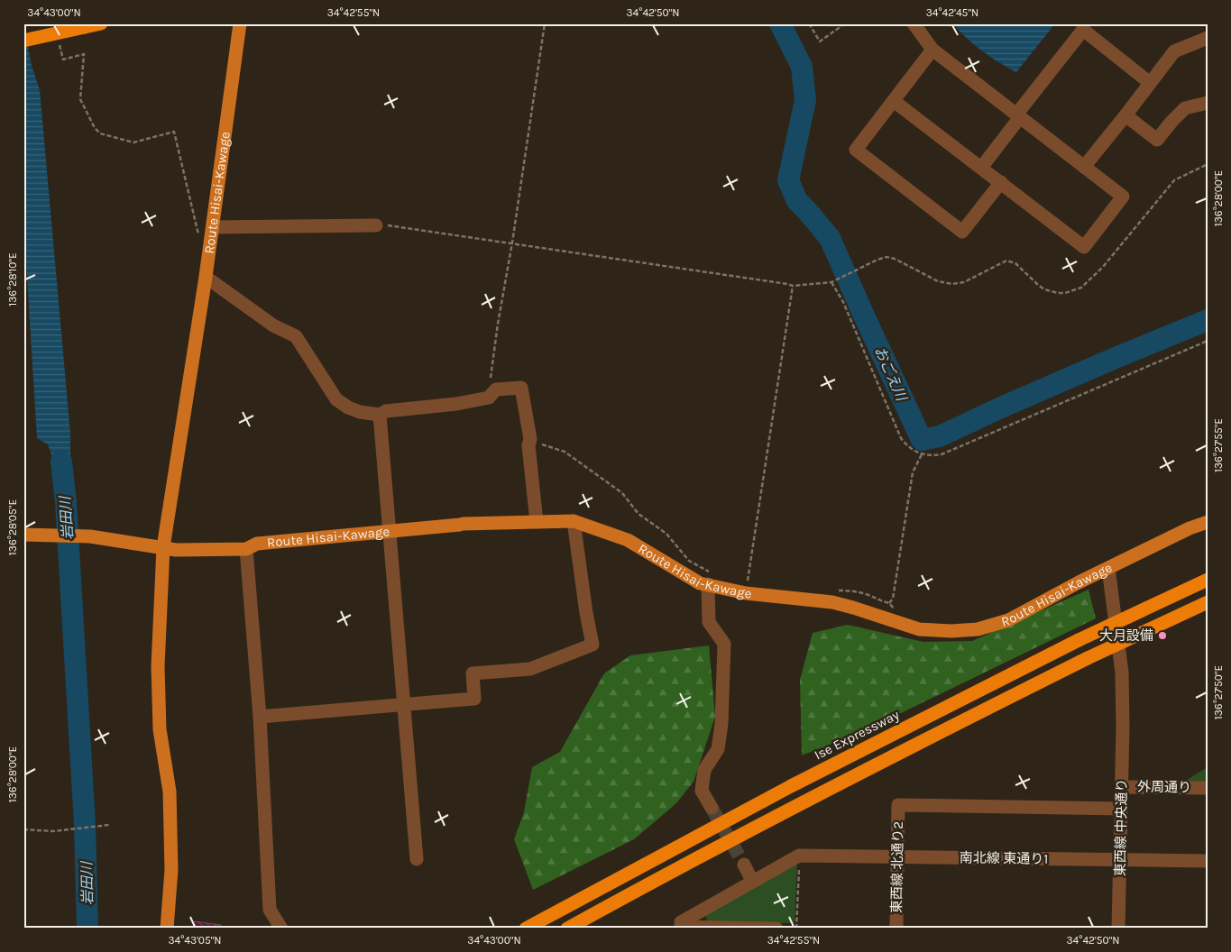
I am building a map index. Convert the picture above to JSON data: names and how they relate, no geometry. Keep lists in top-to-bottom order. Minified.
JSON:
{"streets":{"highway":["Ise Expressway"],"main road":["Route Hisai-Kawage"],"street":["外周通り","東西線 中央通り","南北線 東通り1","東西線 北通り2"]},"crossings":[["Route Hisai-Kawage","東西線 中央通り"],["外周通り","東西線 中央通り"],["東西線 中央通り","南北線 東通り1"],["東西線 中央通り","東西線 北通り2"],["南北線 東通り1","東西線 北通り2"]],"water":["おごえ川","岩田川"],"places":["大月設備"],"coordinates":["34°43'00\"N","34°42'55\"N","34°42'50\"N","34°42'45\"N","136°28'00\"E","136°28'10\"E","136°27'55\"E","136°28'05\"E","136°27'50\"E","34°43'05\"N"]}
